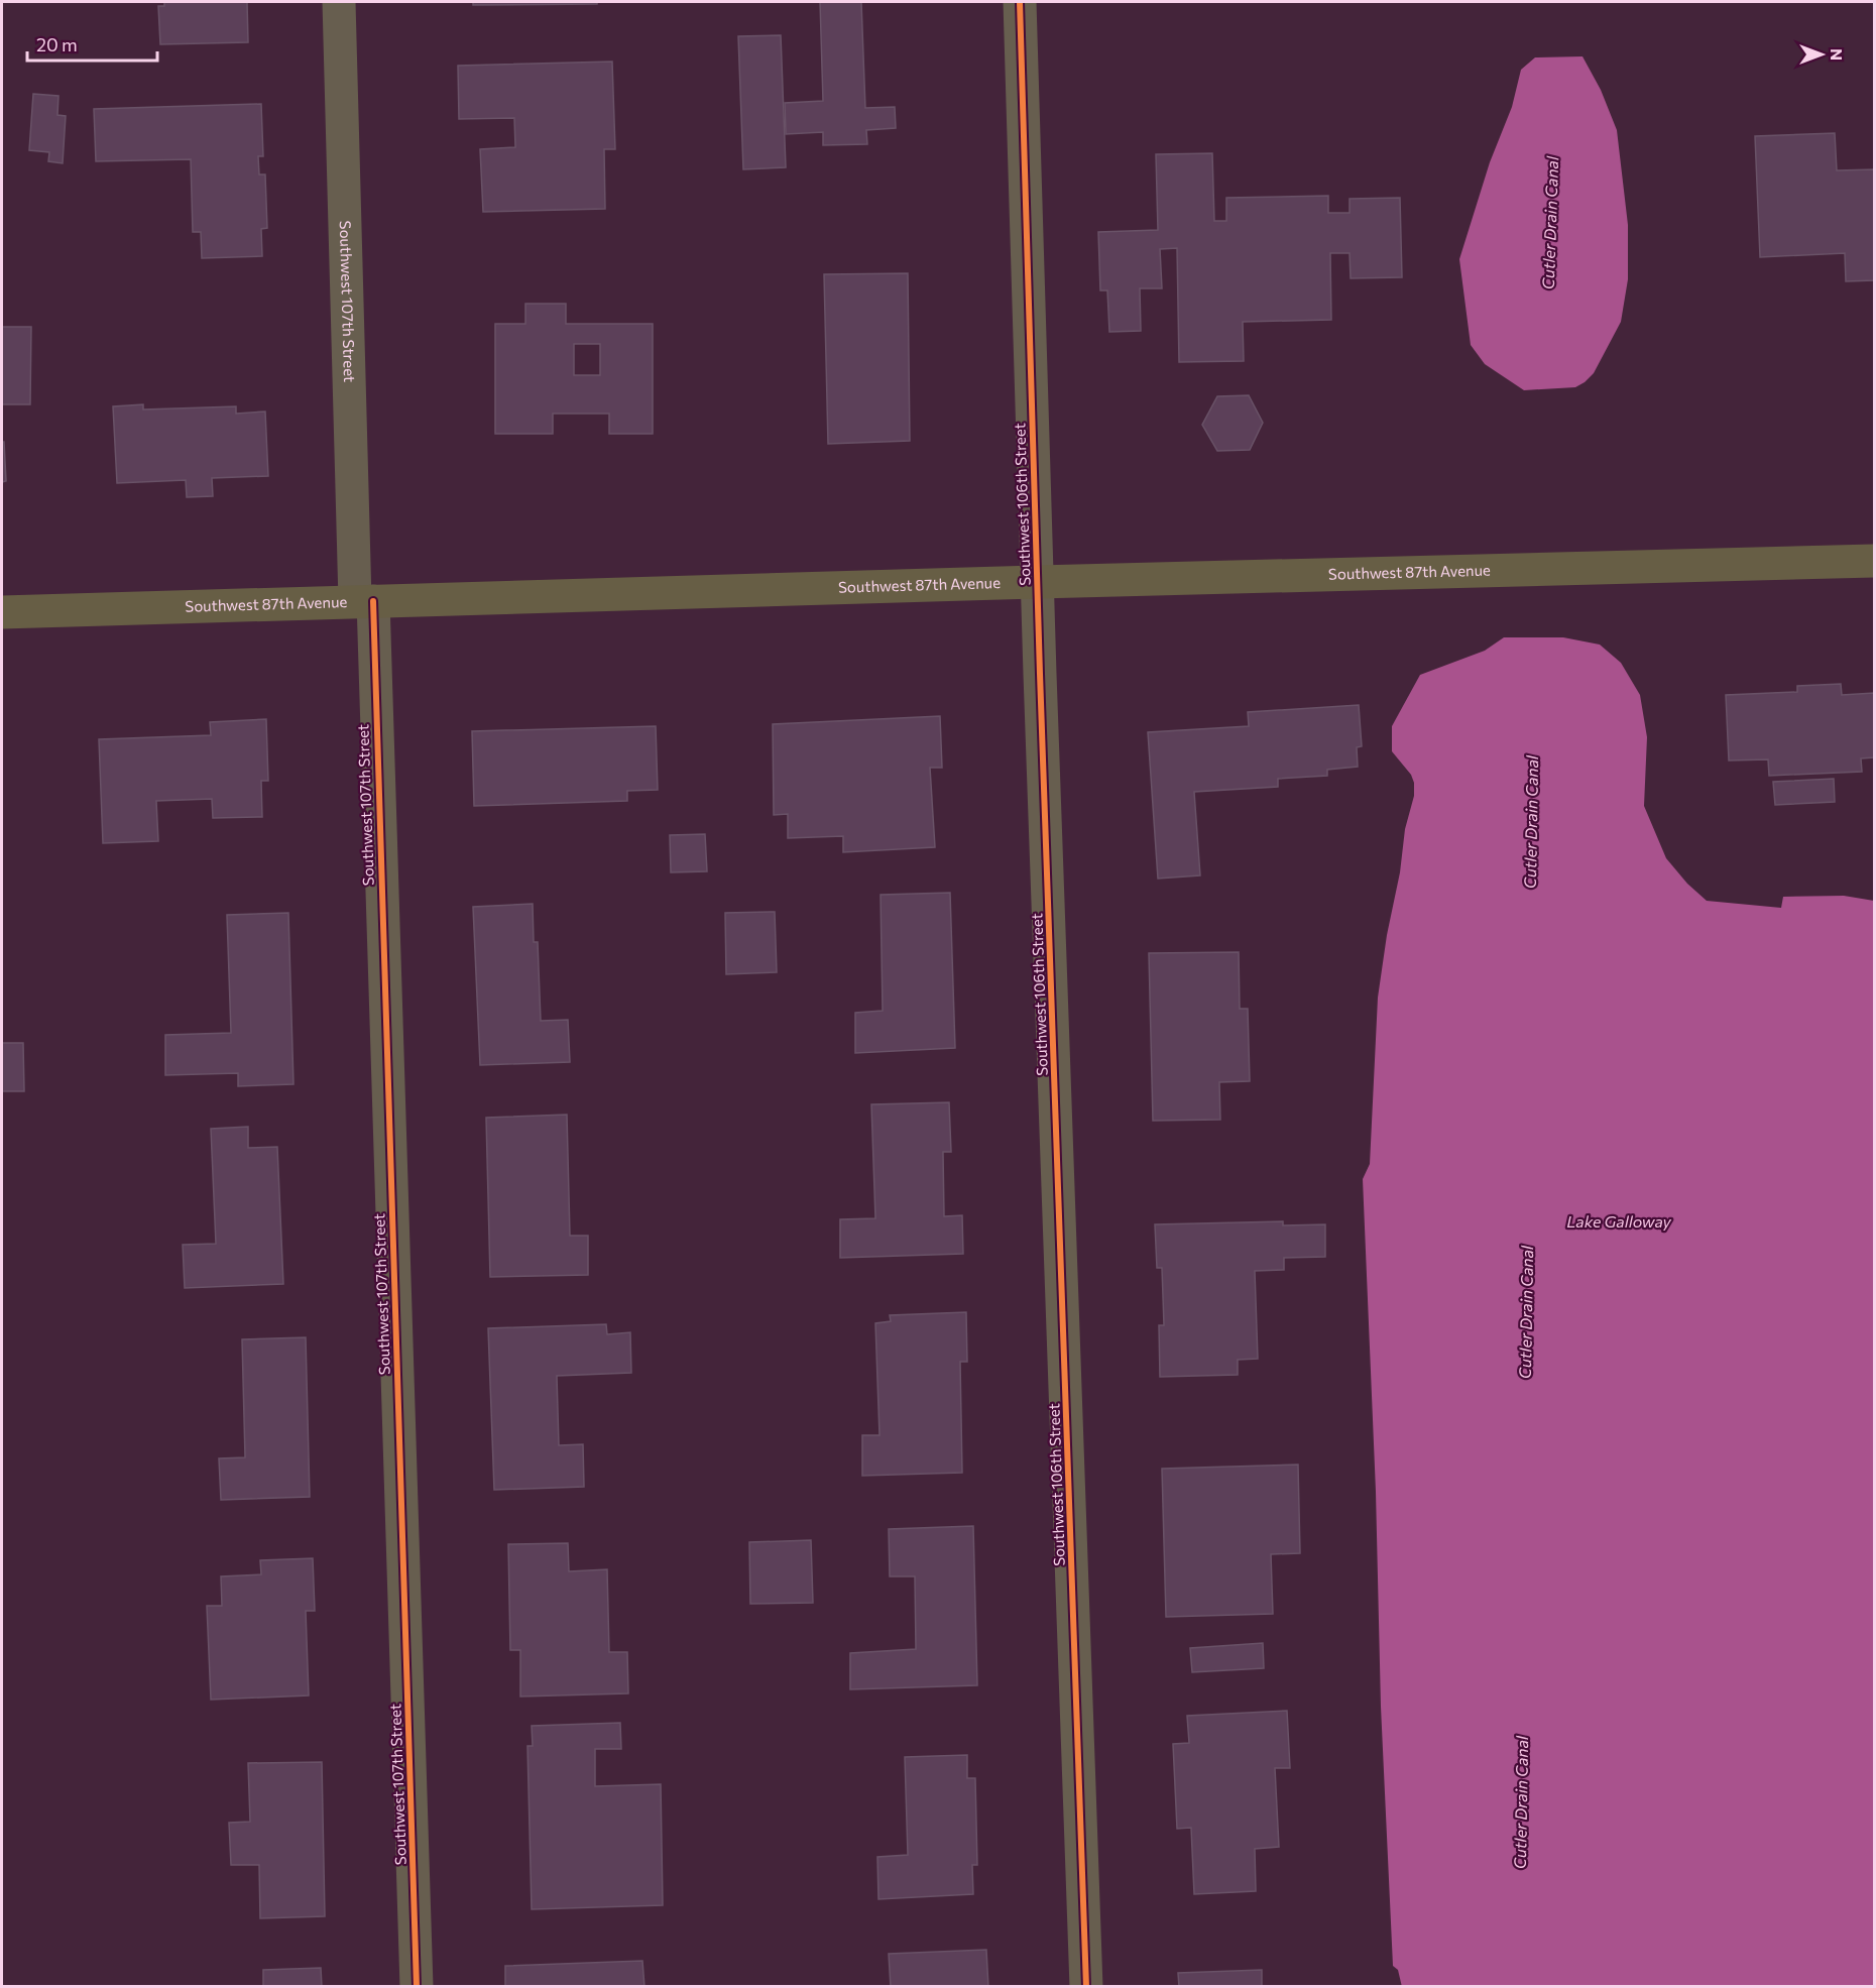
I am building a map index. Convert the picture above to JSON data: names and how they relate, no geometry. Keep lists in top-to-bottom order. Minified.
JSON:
{"streets":{"main road":["Southwest 87th Avenue"],"street":["Southwest 107th Street","Southwest 106th Street"]},"crossings":[["Southwest 107th Street","Southwest 87th Avenue"],["Southwest 106th Street","Southwest 87th Avenue"]],"water":["Cutler Drain Canal","Lake Galloway"],"scale_bar":"20 m","north":"right"}
